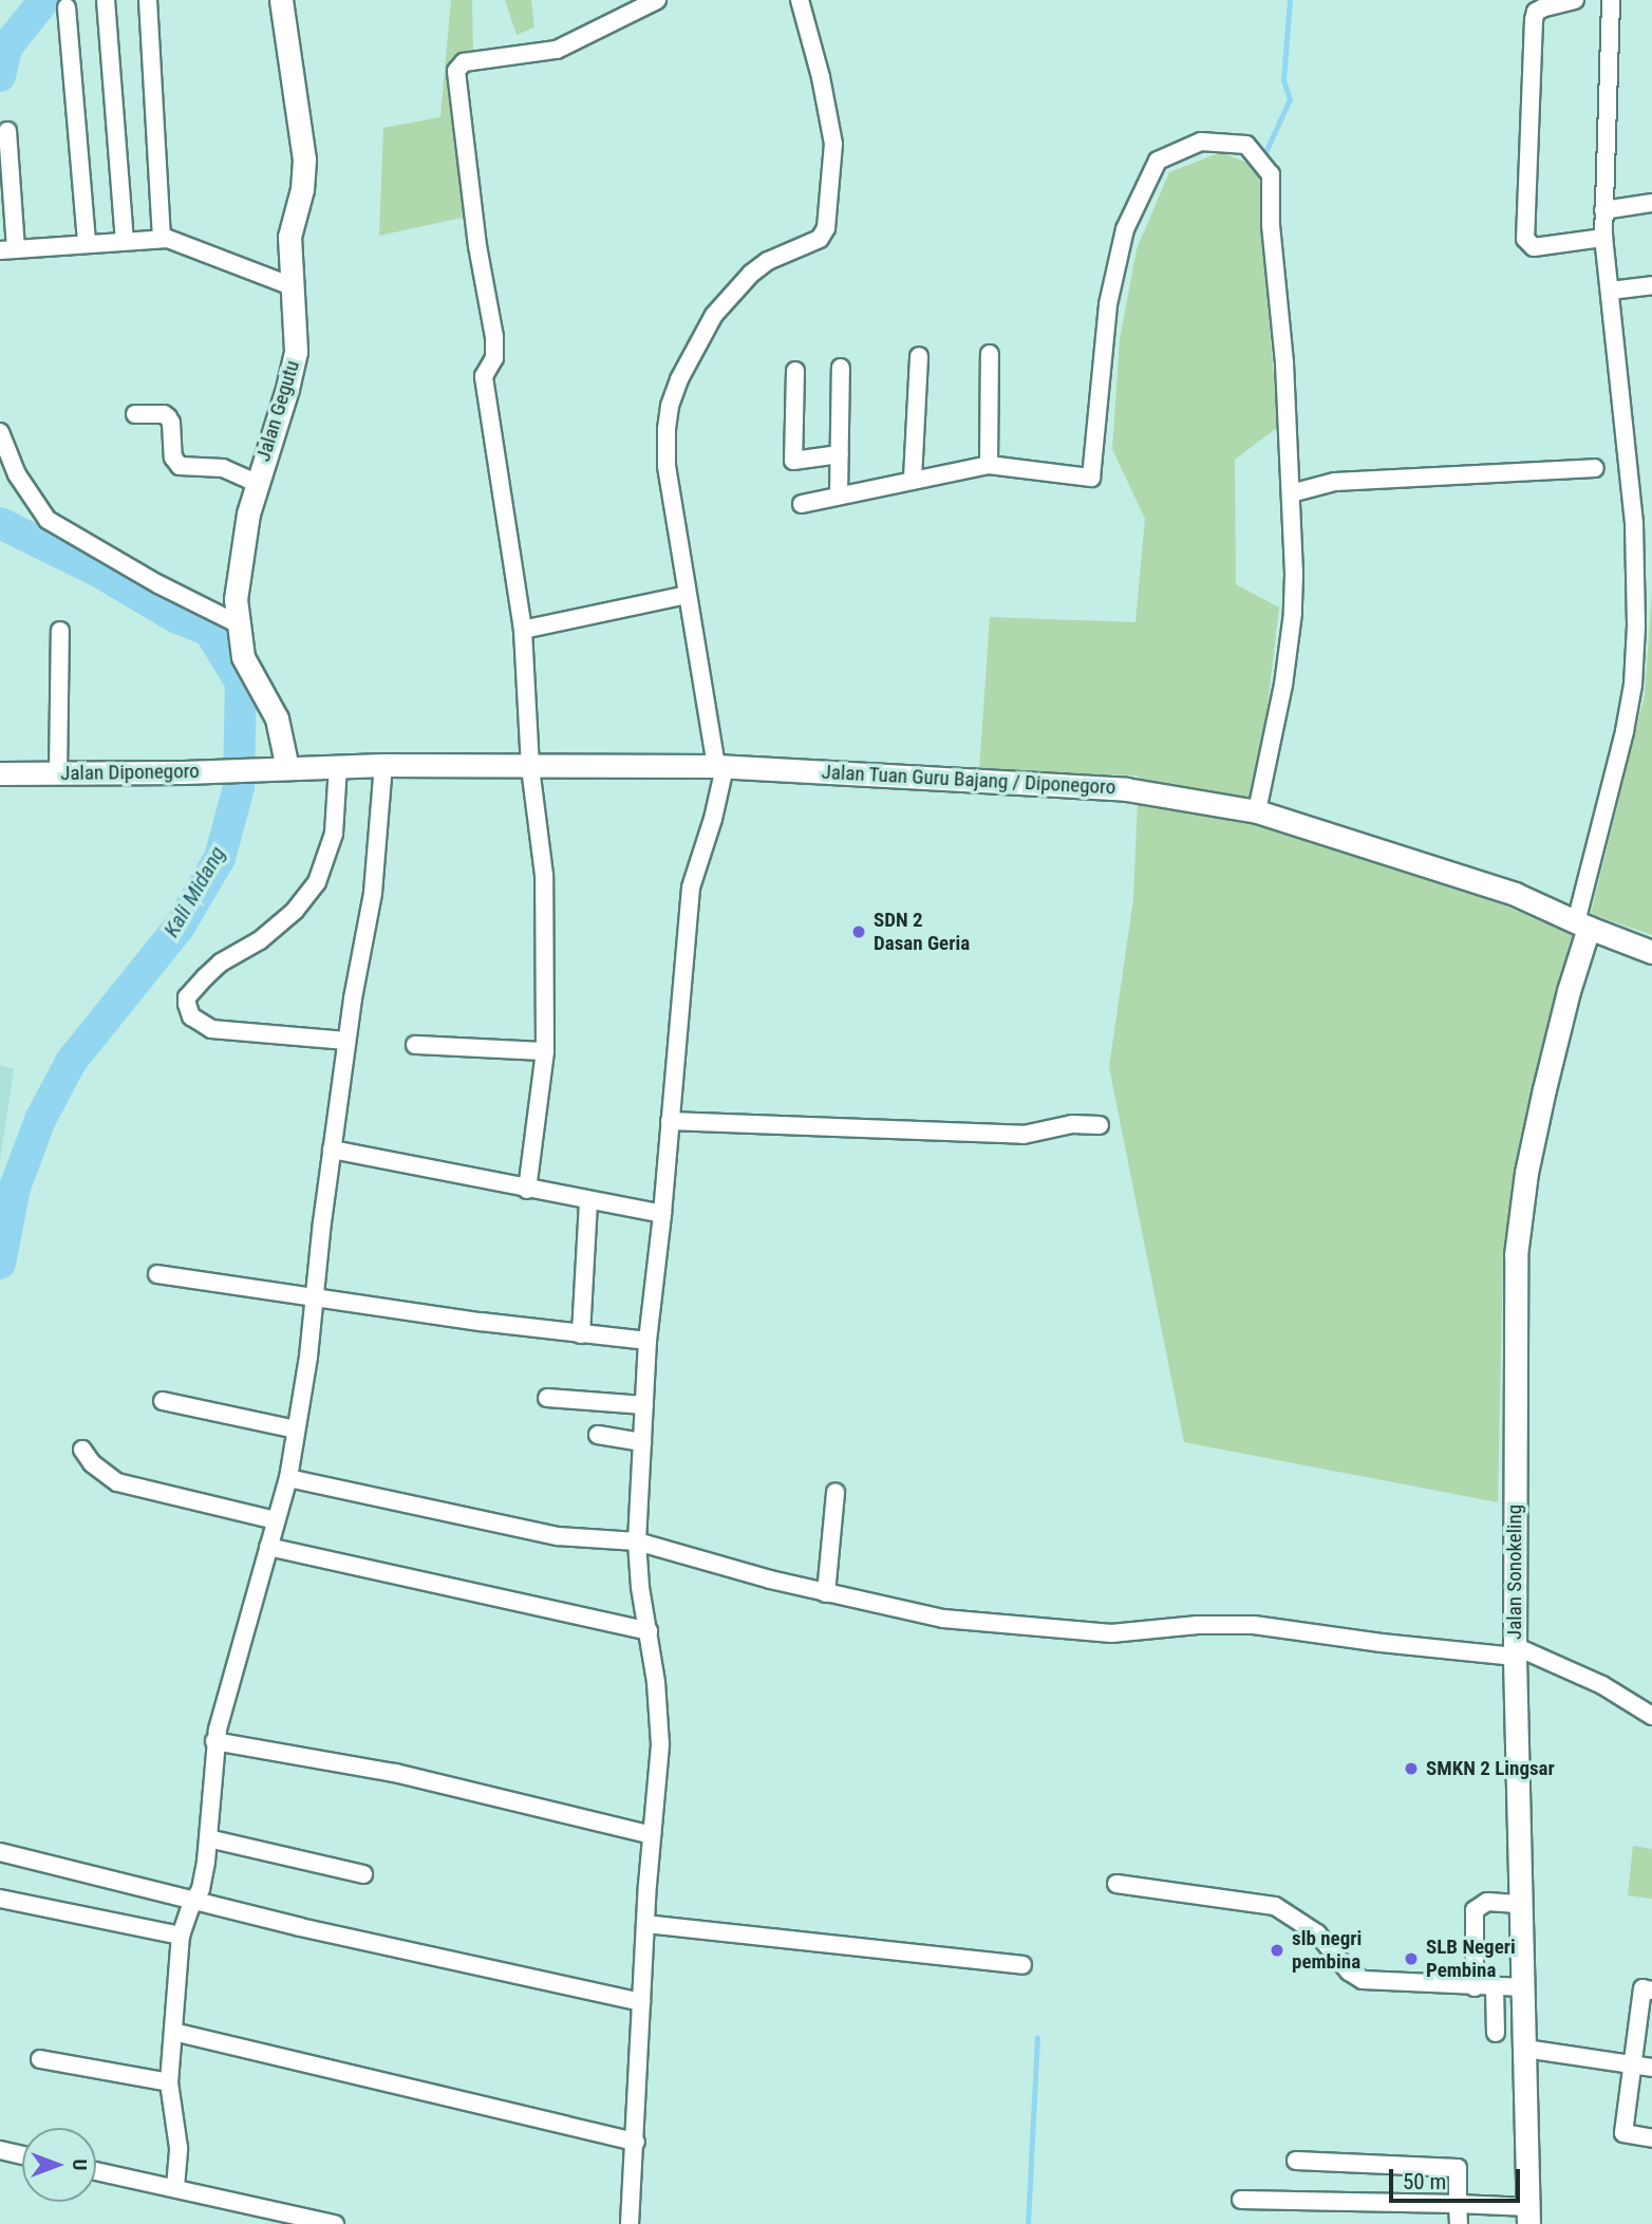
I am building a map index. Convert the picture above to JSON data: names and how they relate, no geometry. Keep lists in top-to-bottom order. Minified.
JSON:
{"streets":{"street":["Jalan Gegutu","Jalan Diponegoro","Jalan Tuan Guru Bajang / Diponegoro","Jalan Sonokeling"]},"crossings":[["Jalan Gegutu","Jalan Tuan Guru Bajang / Diponegoro"],["Jalan Diponegoro","Jalan Tuan Guru Bajang / Diponegoro"],["Jalan Tuan Guru Bajang / Diponegoro","Jalan Sonokeling"]],"water":["Kali Midang"],"places":["SDN 2 Dasan Geria","SMKN 2 Lingsar","slb negri pembina","SLB Negeri Pembina"],"scale_bar":"50 m","north":"right"}
